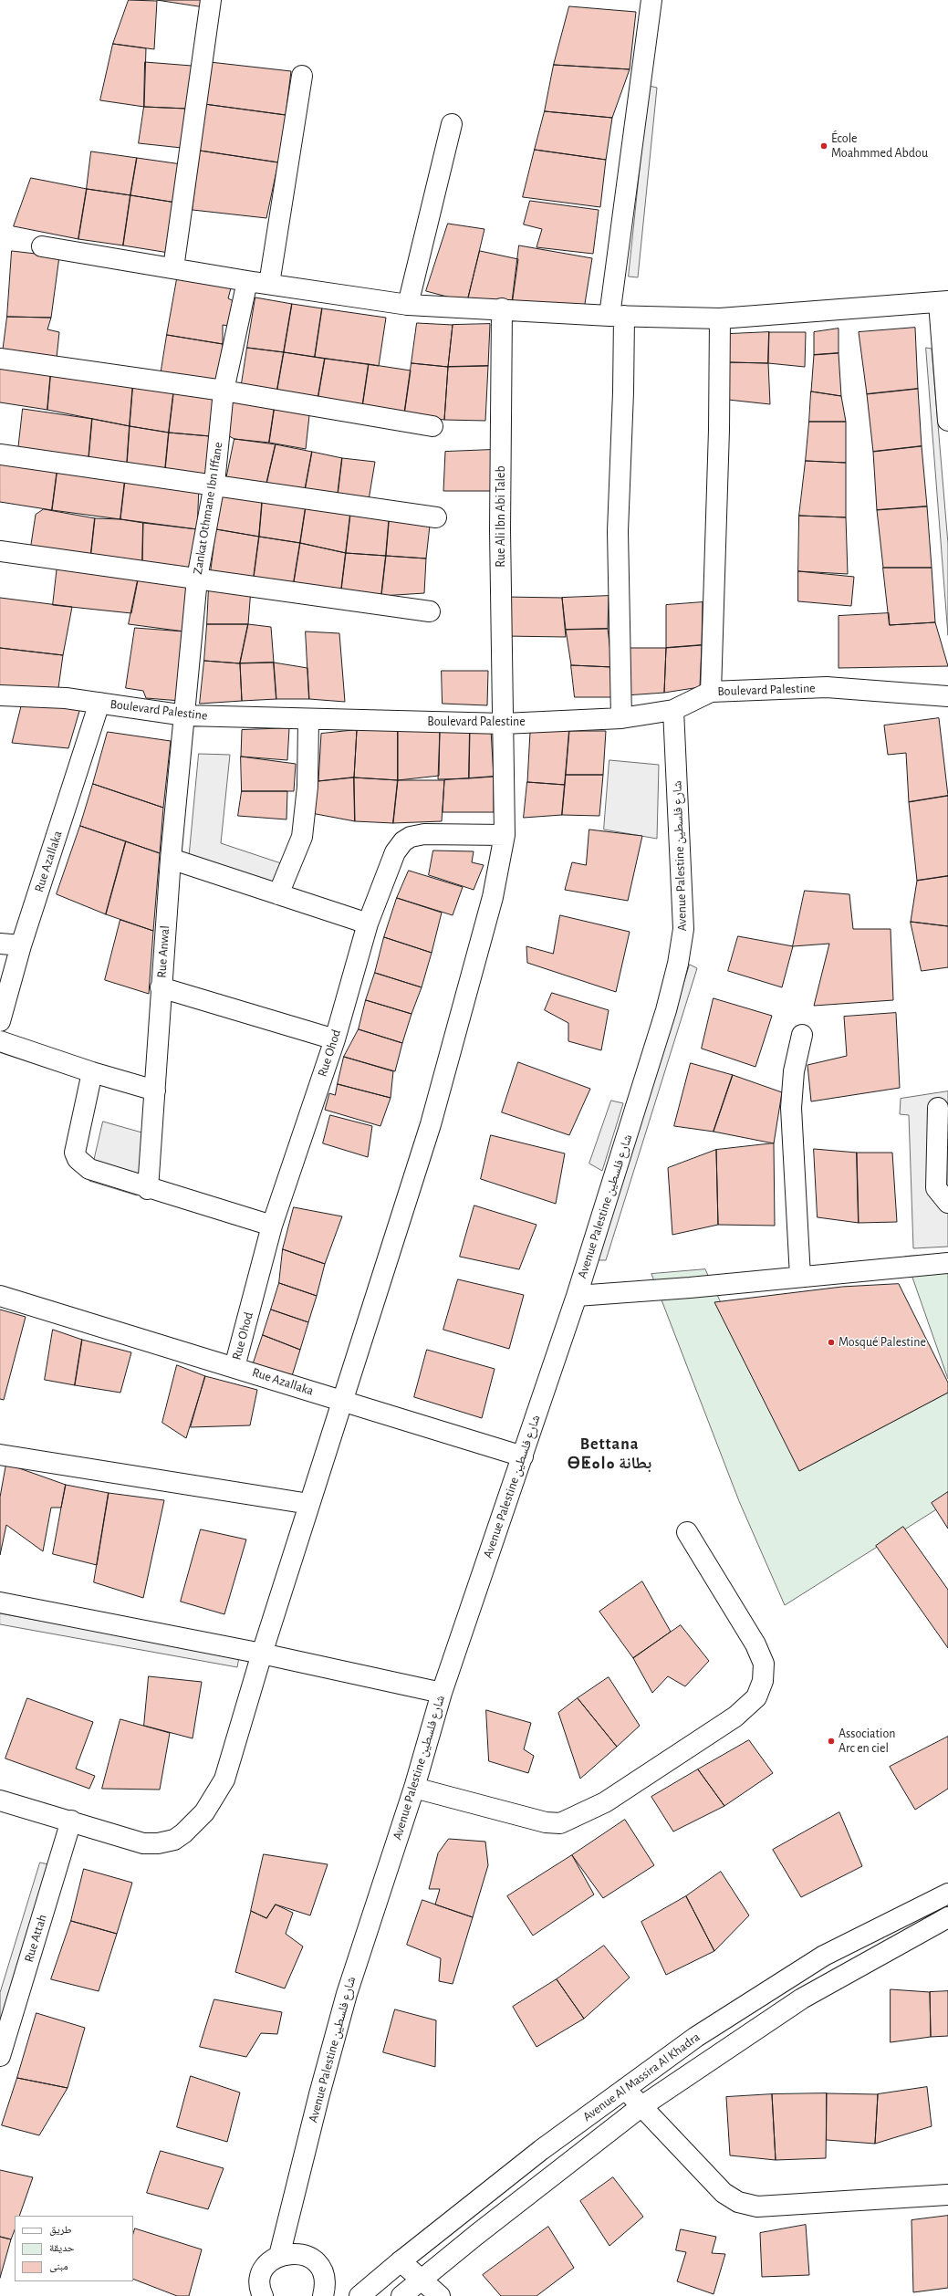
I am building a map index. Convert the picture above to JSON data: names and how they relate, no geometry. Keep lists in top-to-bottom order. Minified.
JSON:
{"streets":{"street":["Zankat Othmane Ibn Iffane","Rue Ali Ibn Abi Taleb","Boulevard Palestine","Avenue Palestine شارع فلسطين","Rue Azallaka","Rue Anwal","Rue Ohod","Rue Attah","Avenue Al Massira Al Khadra"]},"crossings":[["Zankat Othmane Ibn Iffane","Boulevard Palestine"],["Zankat Othmane Ibn Iffane","Rue Anwal"],["Rue Ali Ibn Abi Taleb","Boulevard Palestine"],["Rue Ali Ibn Abi Taleb","Rue Azallaka"],["Rue Ali Ibn Abi Taleb","Rue Ohod"],["Rue Ali Ibn Abi Taleb","Rue Attah"],["Boulevard Palestine","Avenue Palestine شارع فلسطين"],["Boulevard Palestine","Rue Azallaka"],["Boulevard Palestine","Rue Anwal"],["Avenue Palestine شارع فلسطين","Rue Azallaka"],["Rue Azallaka","Rue Ohod"]],"districts":["Bettana ⴱⵟⴰⵏⴰ بطانة"],"places":["École Moahmmed Abdou","Mosqué Palestine","Association Arc en ciel"],"legend":["طريق","حديقة","مبنى"]}
